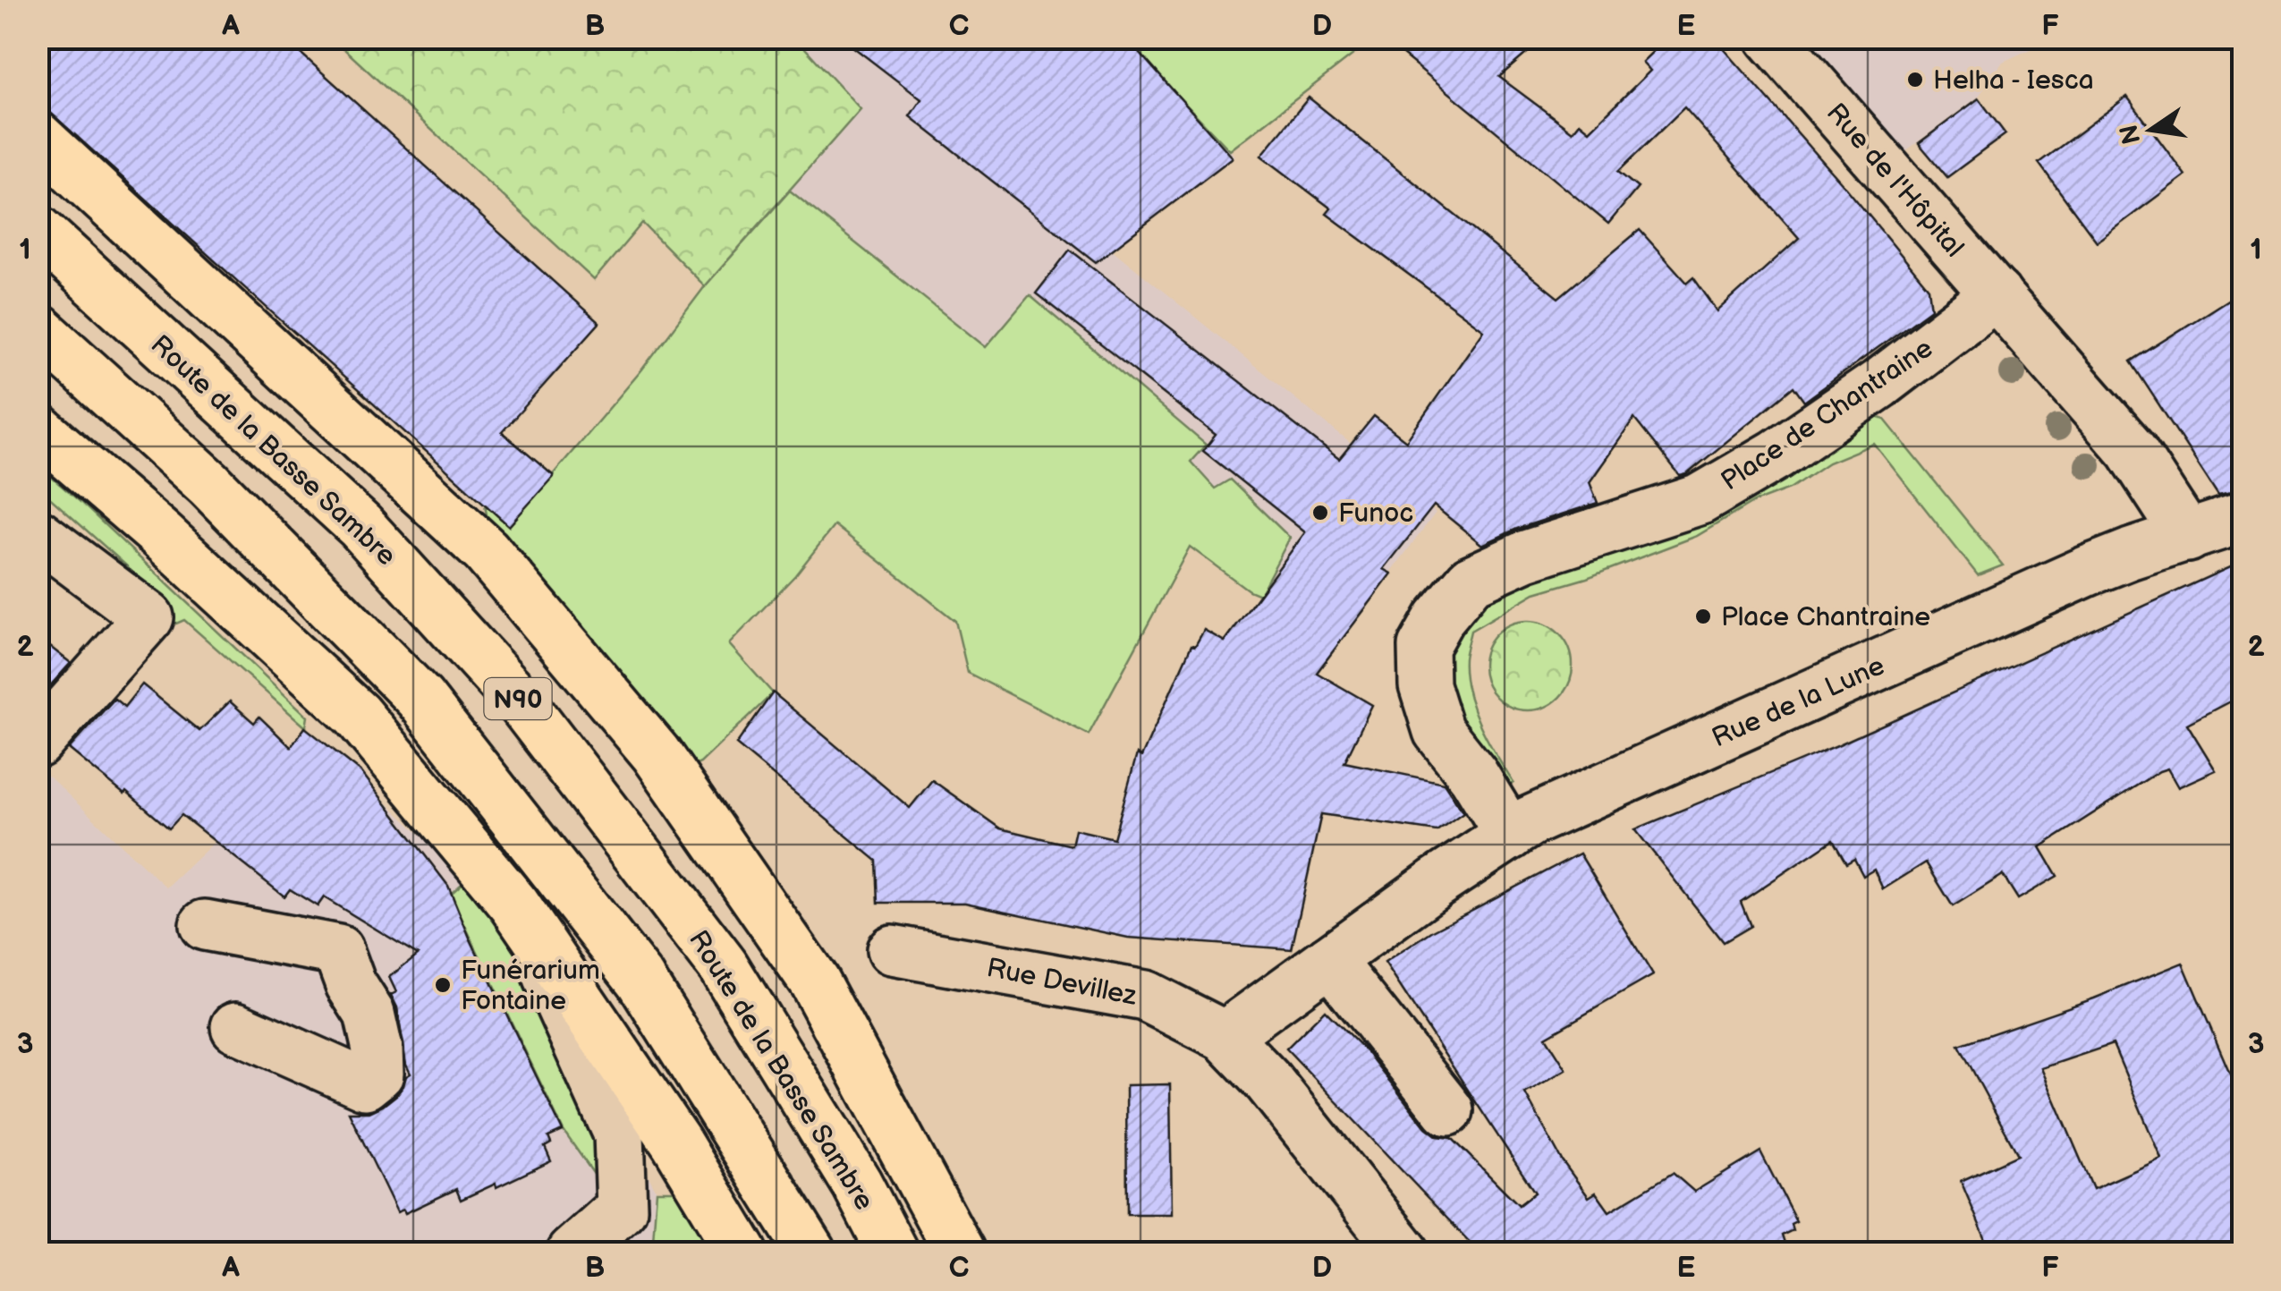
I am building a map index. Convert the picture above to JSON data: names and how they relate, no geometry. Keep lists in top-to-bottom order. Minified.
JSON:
{"streets":{"highway":["Route de la Basse Sambre","N90"],"street":["Rue de l'Hôpital","Place de Chantraine","Rue de la Lune","Rue Devillez"]},"crossings":[["Rue de l'Hôpital","Place de Chantraine"],["Place de Chantraine","Rue de la Lune"]],"places":["Helha - Iesca","Funoc","Place Chantraine","Funérarium Fontaine"],"north":"left","grid":{"columns":["A","B","C","D","E","F"],"rows":["1","2","3"]}}
